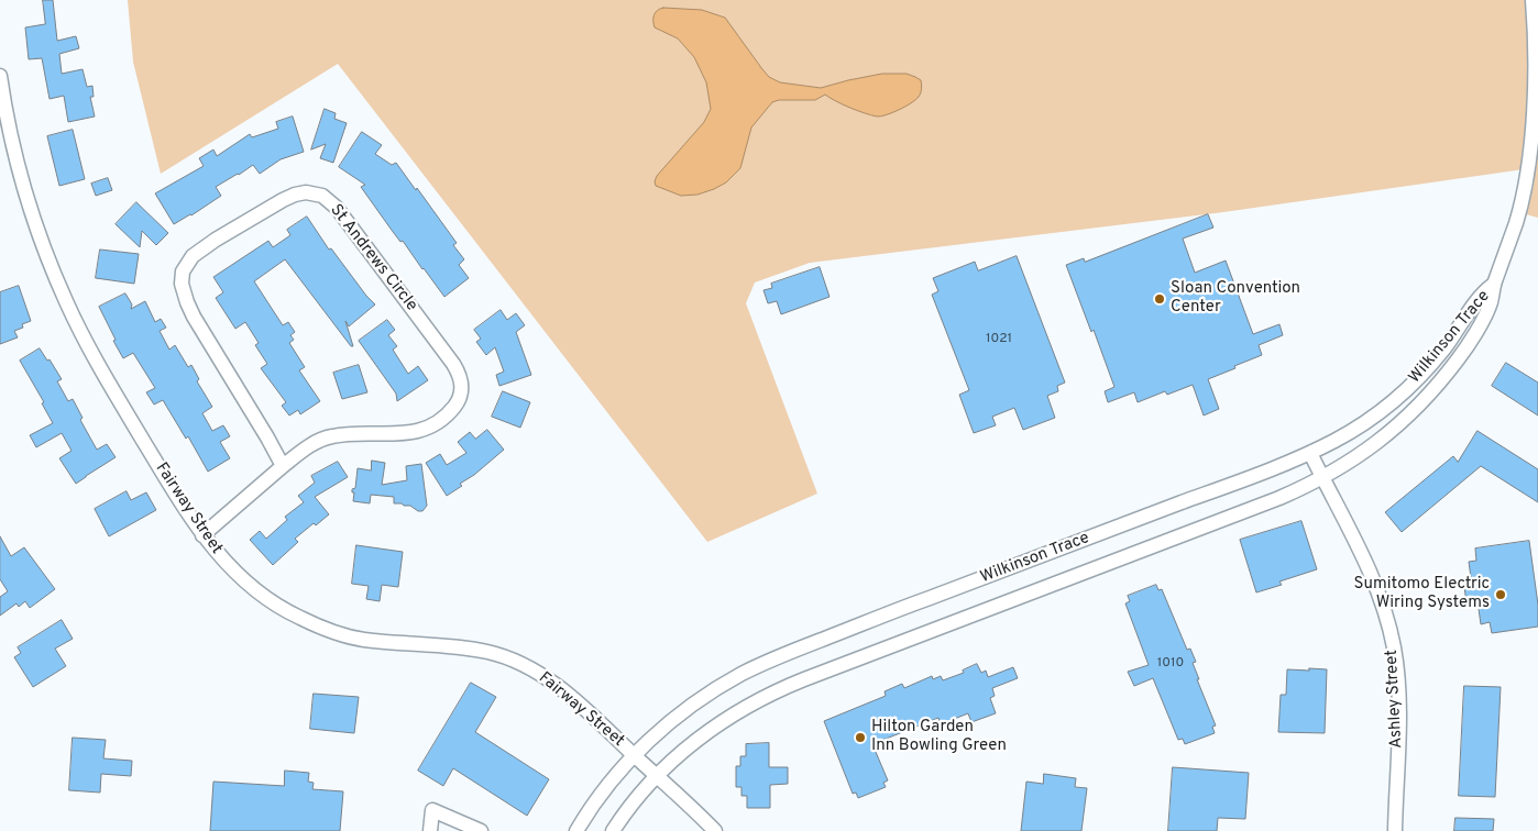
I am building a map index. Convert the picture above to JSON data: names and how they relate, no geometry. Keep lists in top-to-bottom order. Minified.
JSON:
{"streets":{"street":["St Andrews Circle","Wilkinson Trace","Fairway Street","Ashley Street"]},"crossings":[["St Andrews Circle","Fairway Street"],["Wilkinson Trace","Fairway Street"],["Wilkinson Trace","Ashley Street"]],"places":["Sloan Convention Center","Sumitomo Electric Wiring Systems","Hilton Garden Inn Bowling Green"],"house_numbers":["1021","1010"]}
